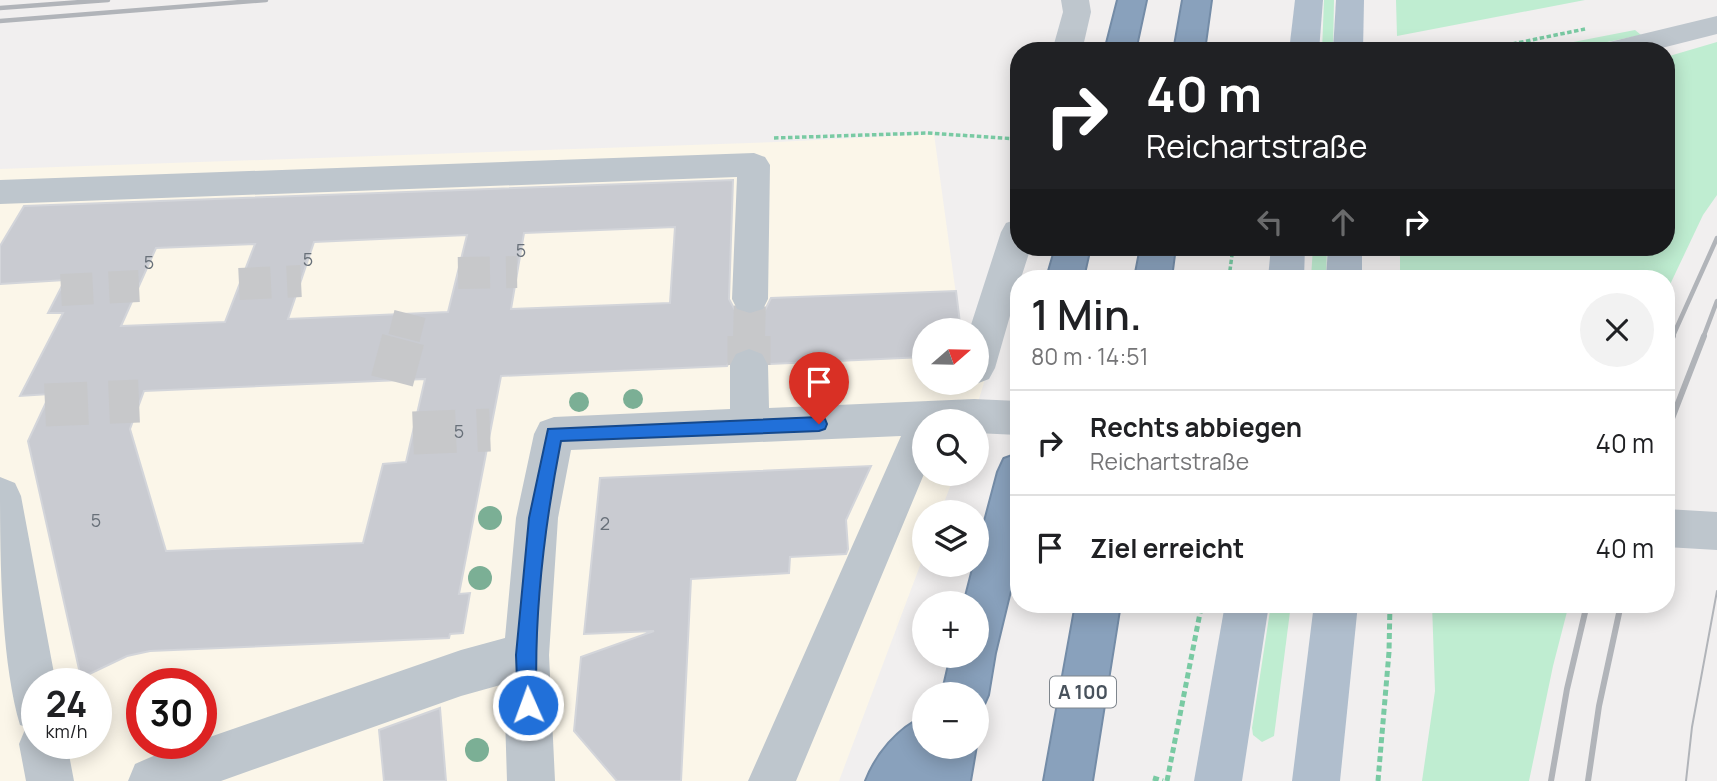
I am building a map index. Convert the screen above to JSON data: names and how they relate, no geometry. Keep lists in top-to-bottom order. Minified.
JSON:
{"streets":{"highway":["A 100"]},"house_numbers":["5","5","5","5","5","2"],"north":"right","page":{"turn":["40 m","Reichartstraße"],"heading":["1 Min.","80 m · 14:51"],"map_buttons":["+","−"],"list":[{"name":"Rechts abbiegen","note":"Reichartstraße","value":"40 m"},{"name":"Ziel erreicht","value":"40 m"}],"speed":"24 km/h","limit":"30"}}
